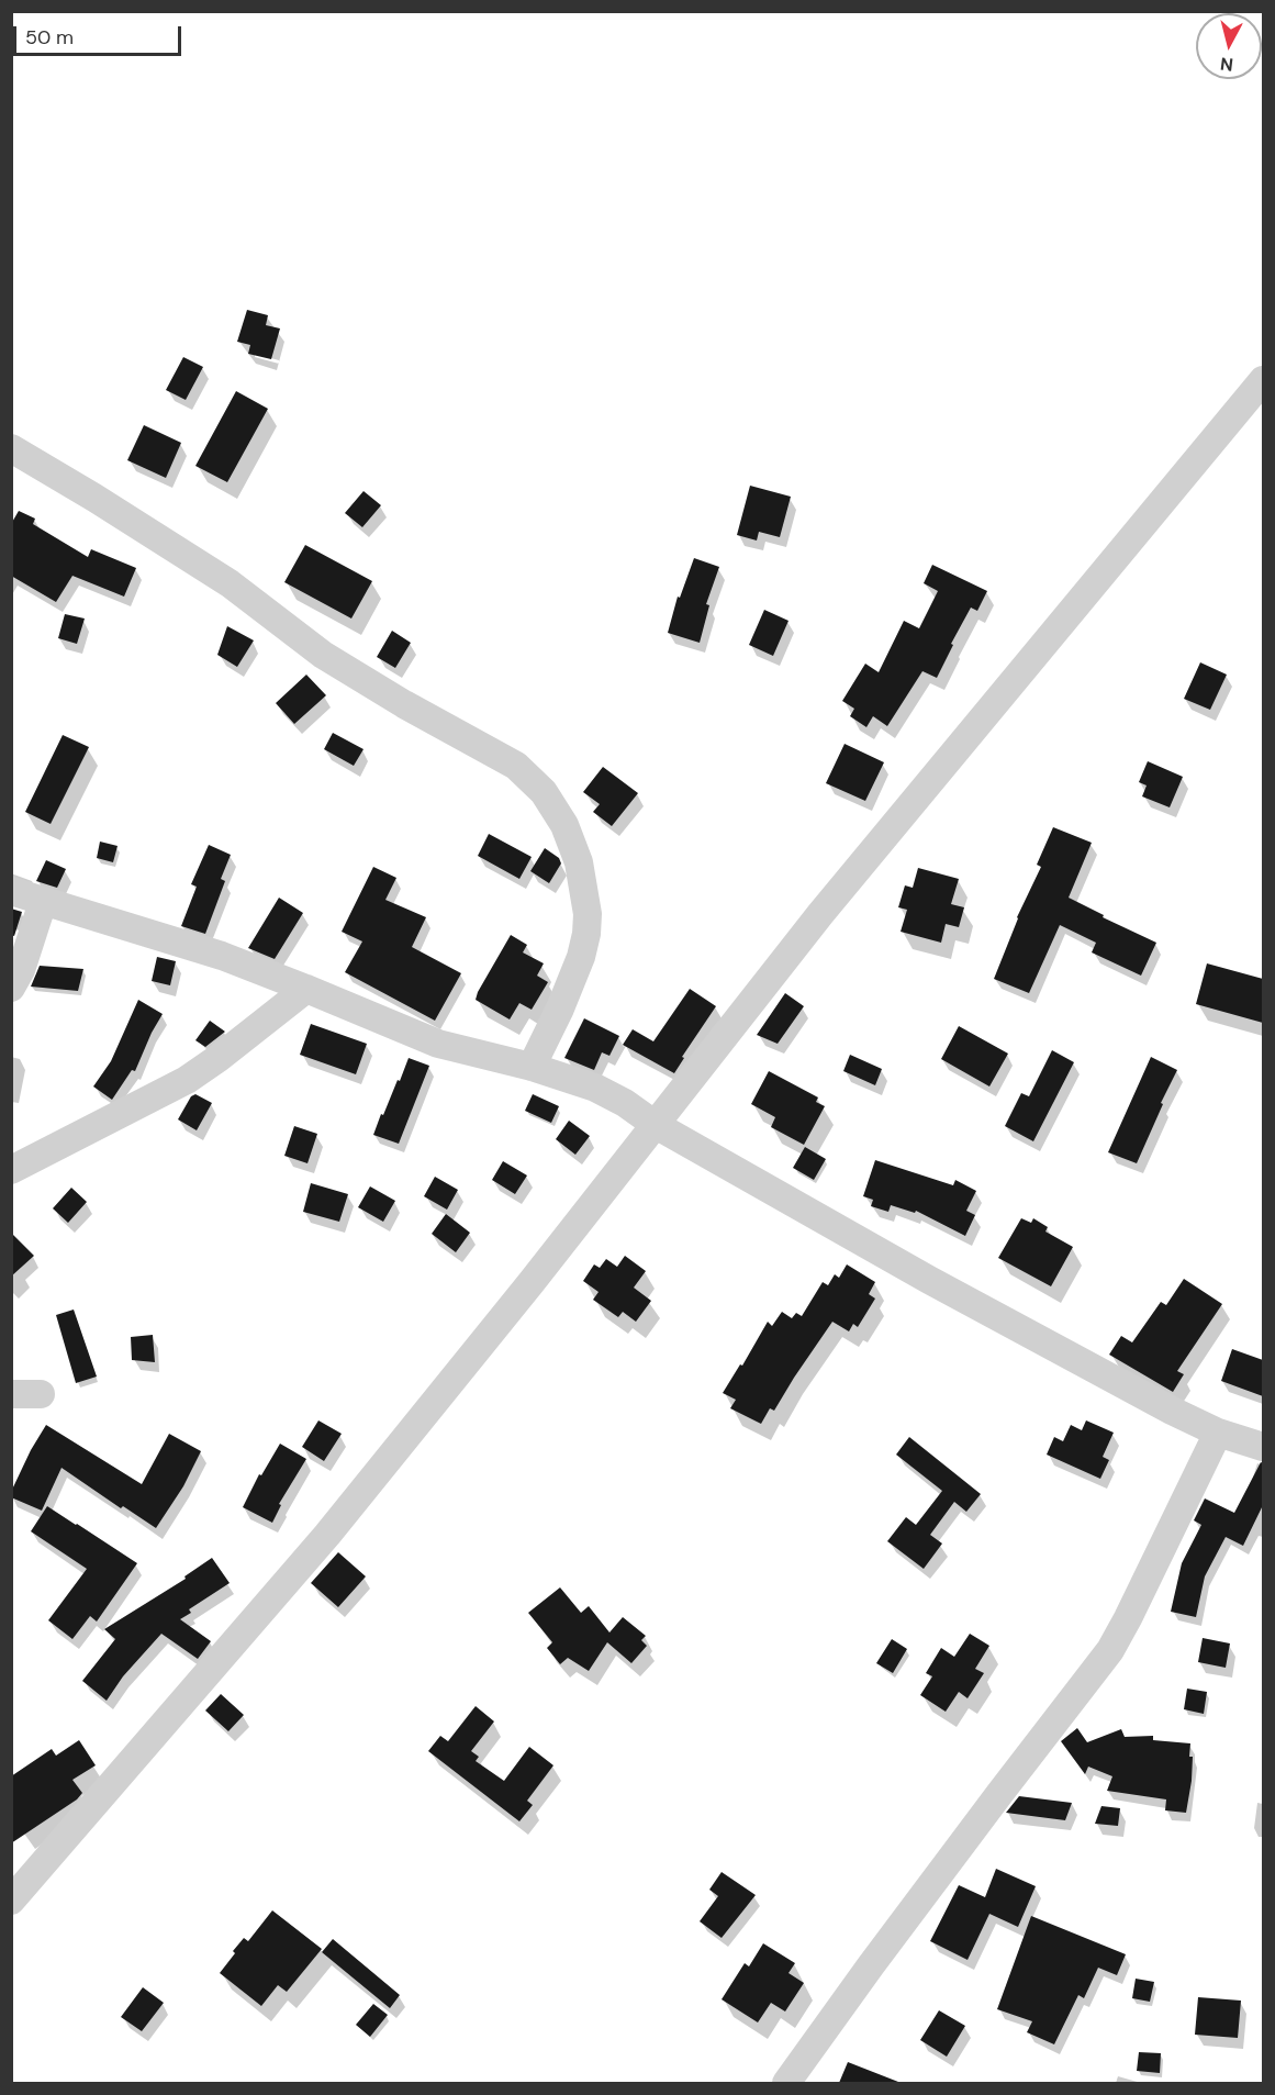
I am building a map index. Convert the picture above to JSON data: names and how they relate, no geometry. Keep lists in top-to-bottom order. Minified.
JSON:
{"scale_bar":"50 m","north":"bottom"}
